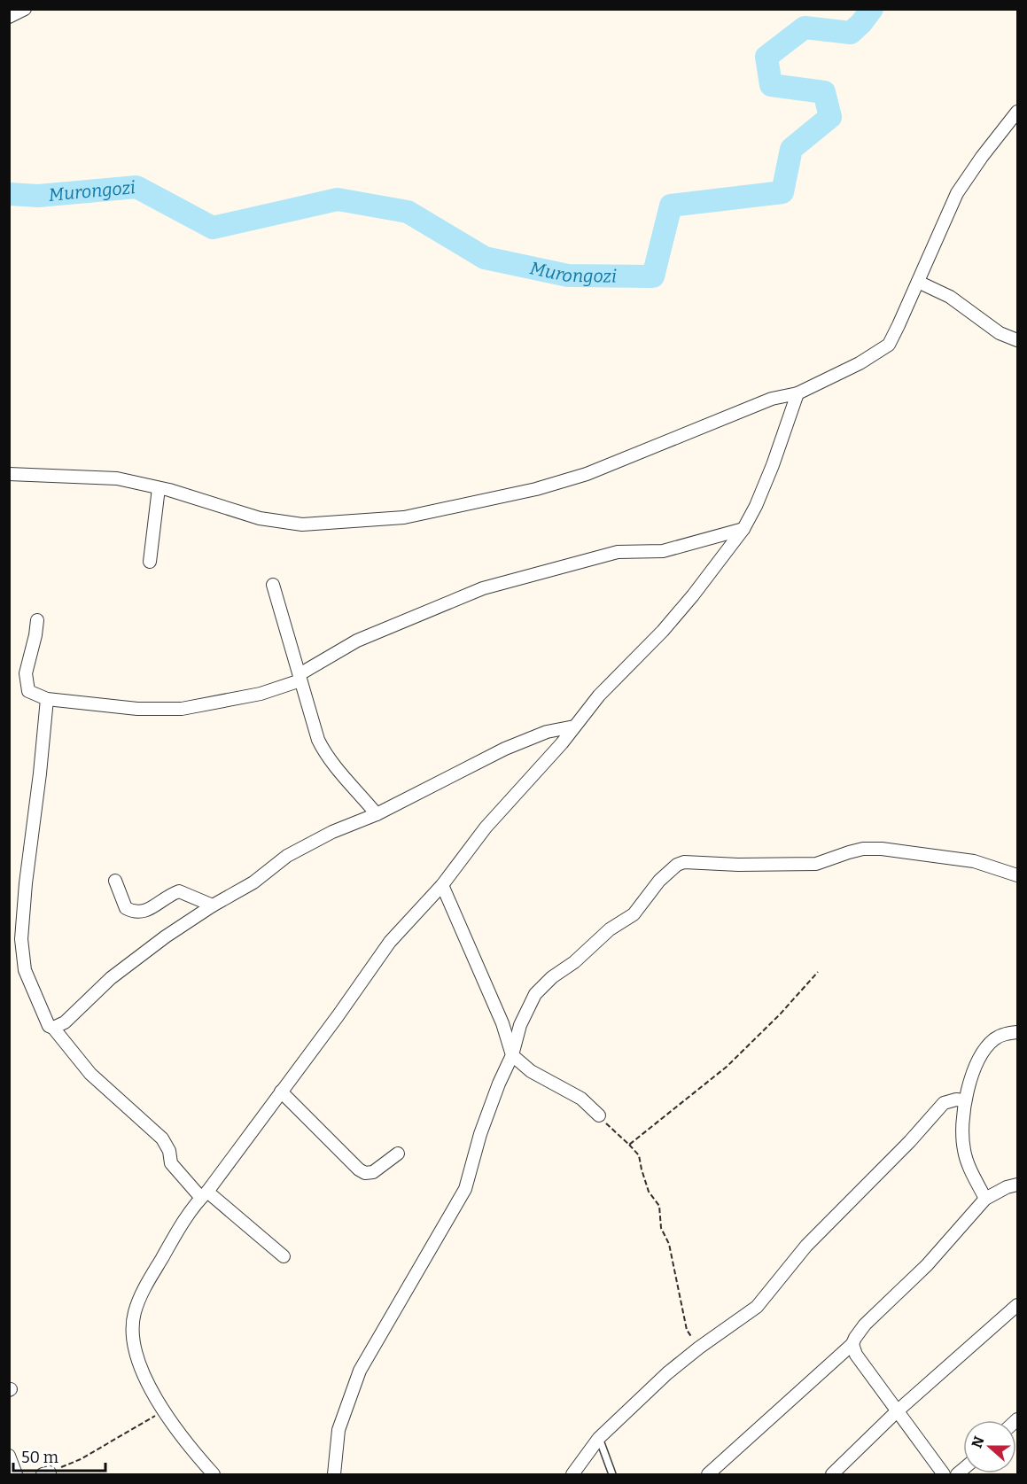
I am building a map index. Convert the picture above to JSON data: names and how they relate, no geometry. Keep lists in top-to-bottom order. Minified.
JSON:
{"water":["Murongozi"],"scale_bar":"50 m","north":"left"}
